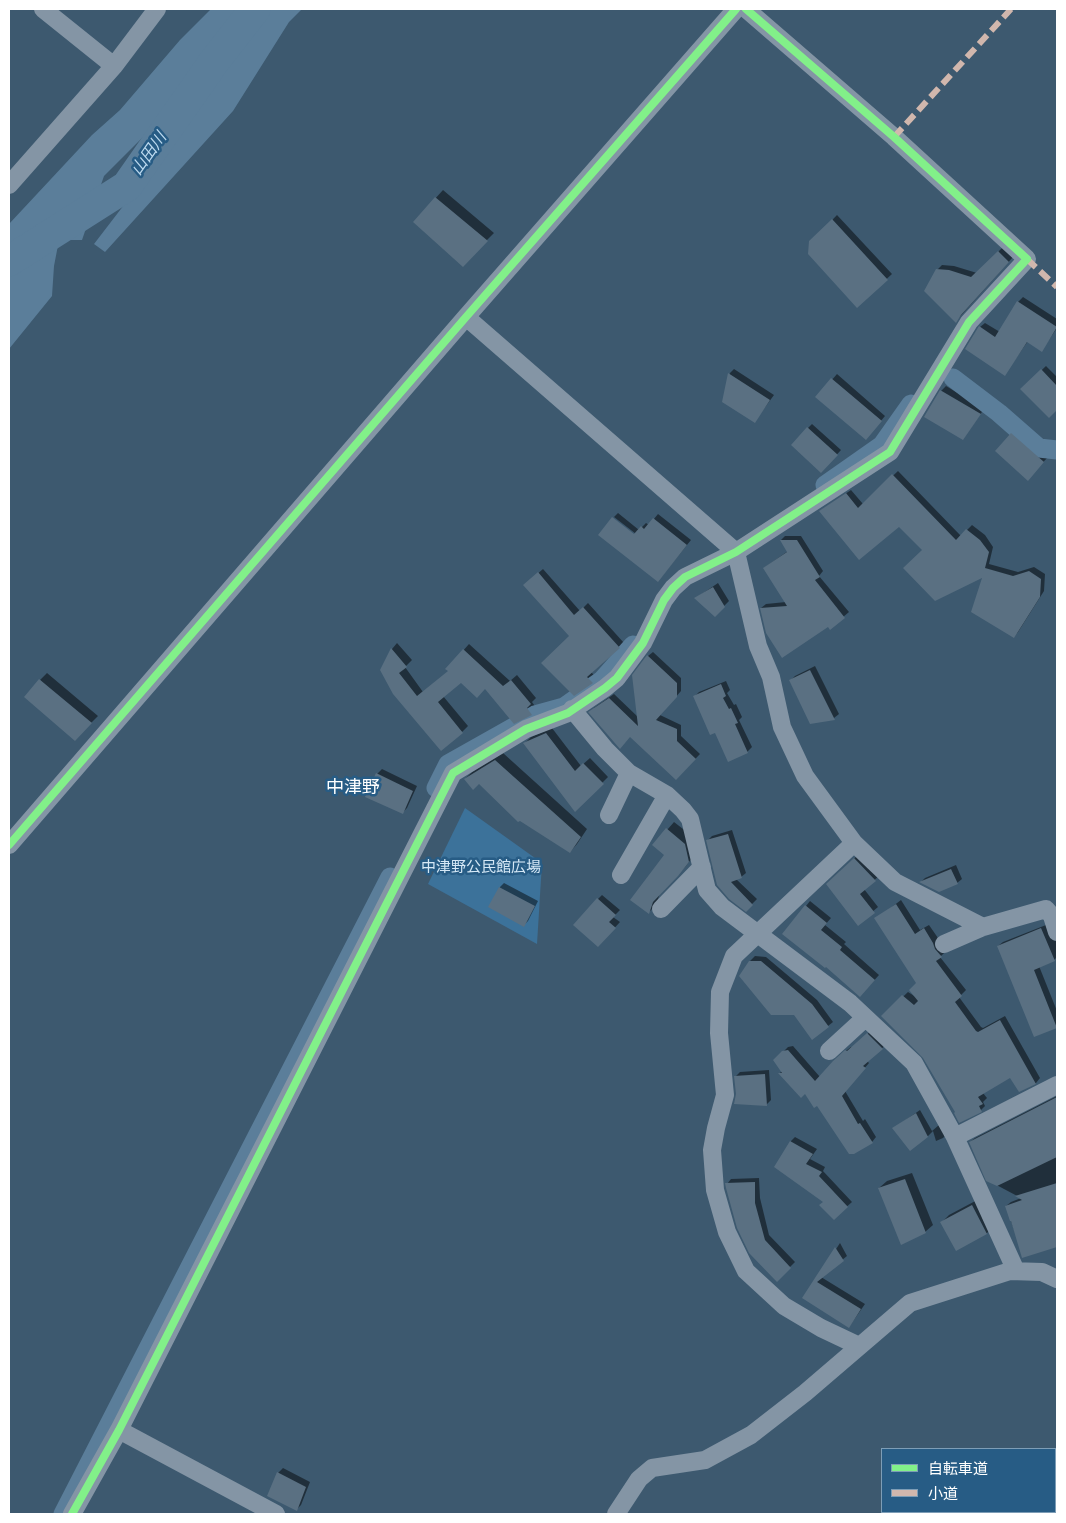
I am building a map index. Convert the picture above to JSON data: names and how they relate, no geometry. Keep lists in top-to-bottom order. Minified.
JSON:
{"districts":["中津野"],"water":["山田川"],"parks":["中津野公民館広場"],"legend":["自転車道","小道"]}
